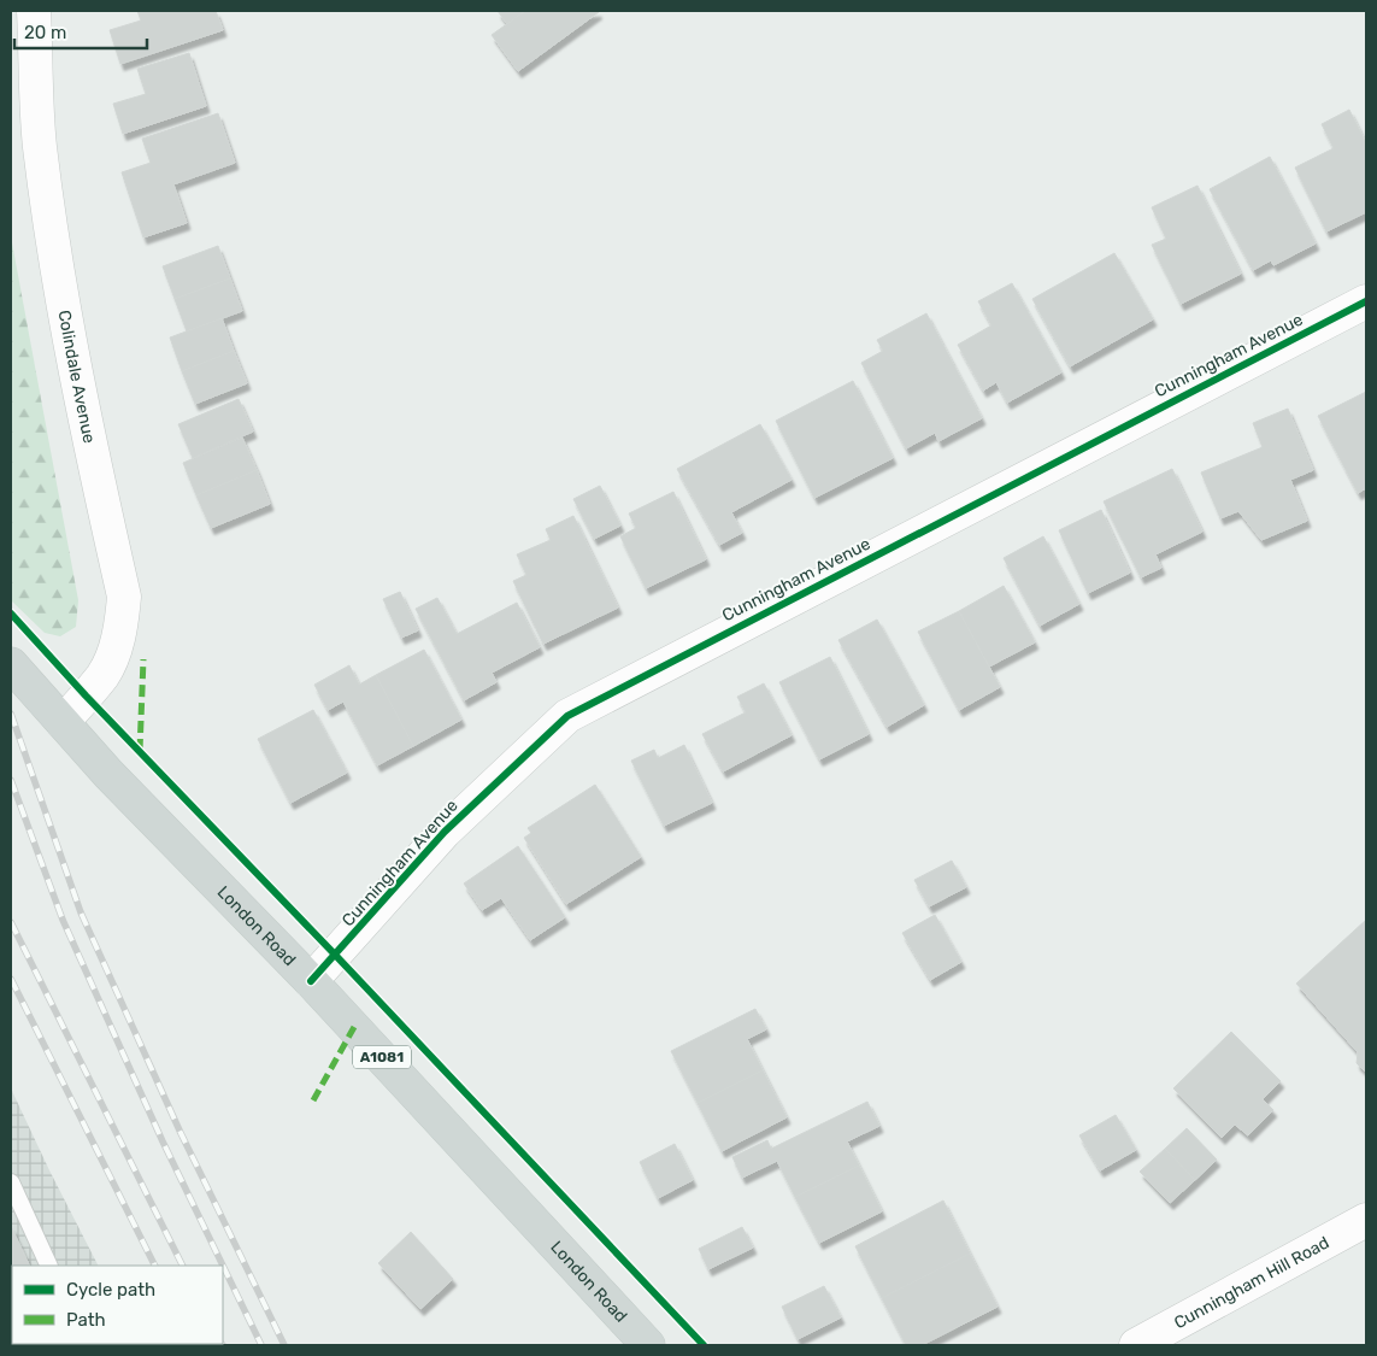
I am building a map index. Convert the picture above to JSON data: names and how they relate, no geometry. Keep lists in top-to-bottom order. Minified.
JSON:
{"streets":{"main road":["London Road","A1081"],"street":["Cunningham Avenue","Colindale Avenue","Cunningham Hill Road"]},"crossings":[["Cunningham Avenue","London Road"],["Colindale Avenue","London Road"]],"legend":["Cycle path","Path"],"scale_bar":"20 m"}
